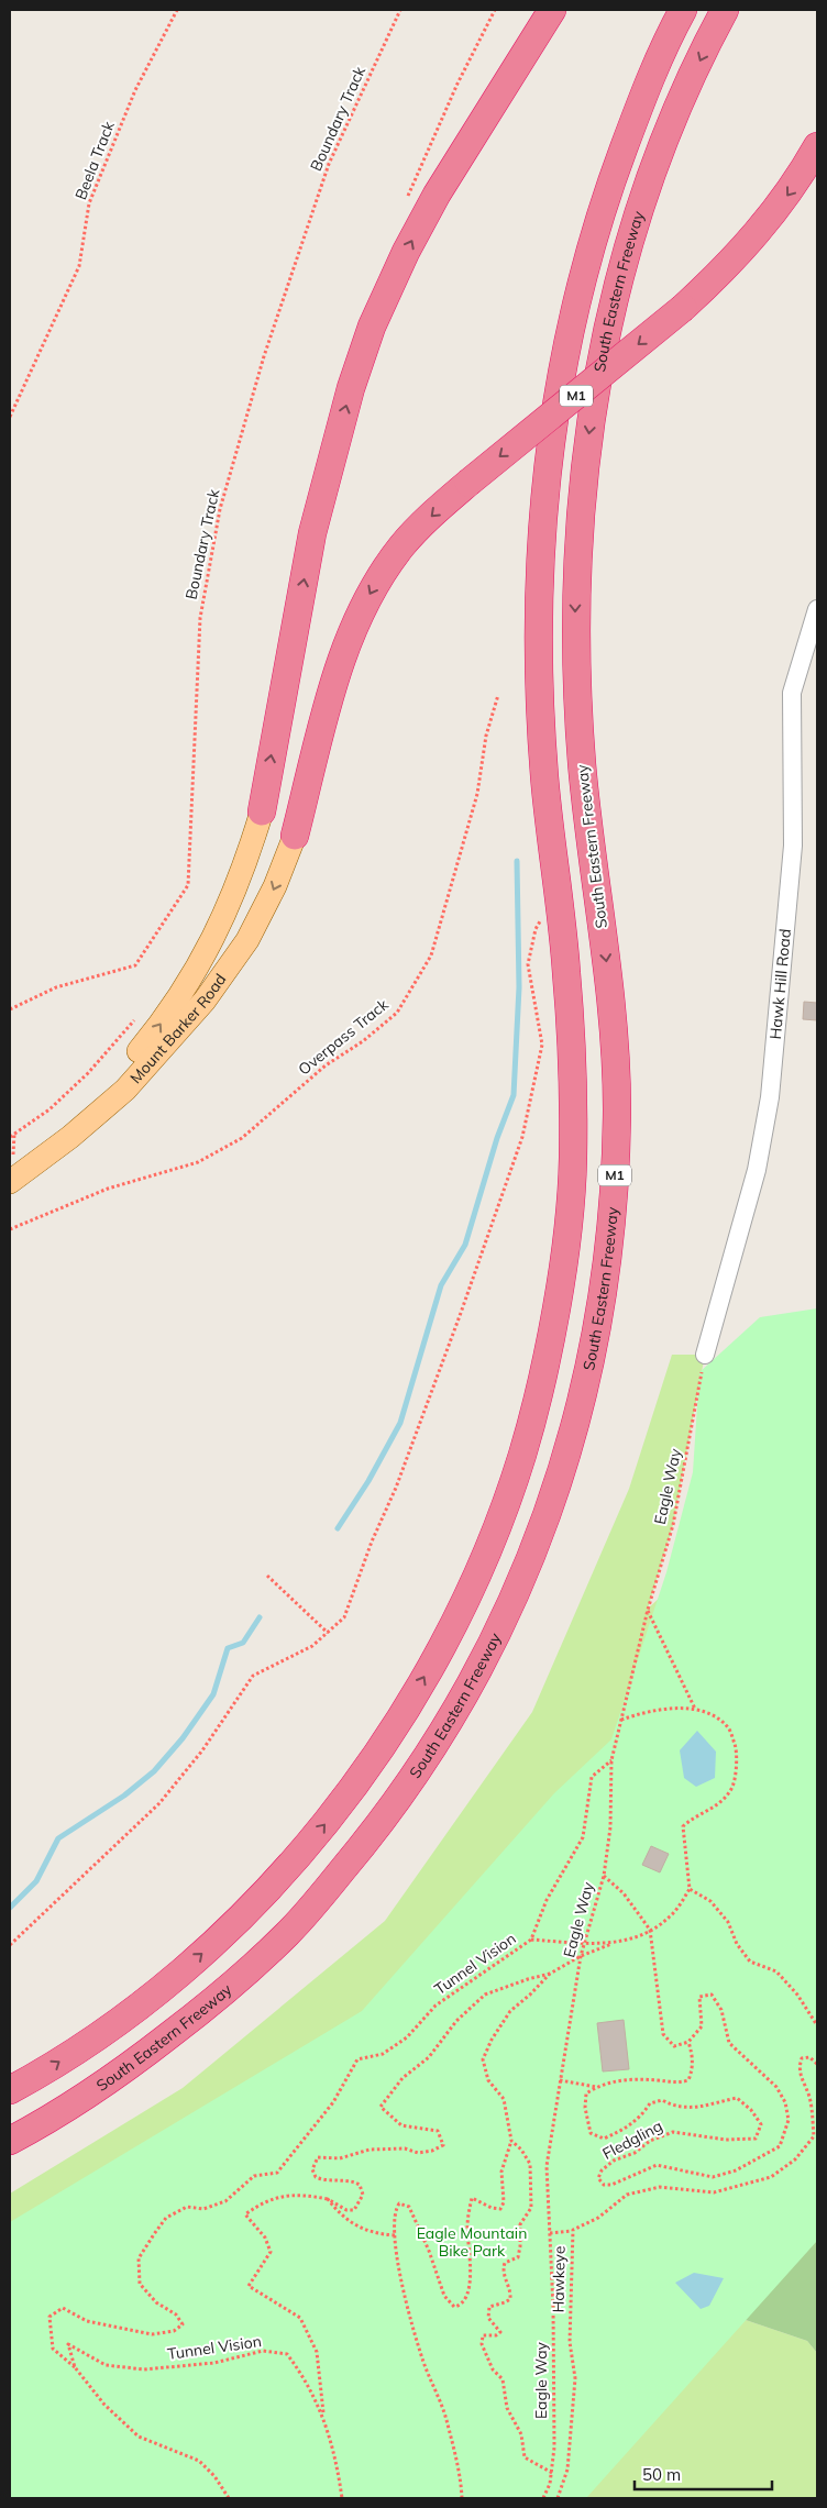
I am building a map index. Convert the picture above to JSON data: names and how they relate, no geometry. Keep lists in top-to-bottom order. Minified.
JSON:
{"streets":{"highway":["South Eastern Freeway","M1"],"main road":["Mount Barker Road"],"lane":["Hawk Hill Road"],"path":["Boundary Track","Beela Track","Overpass Track","Eagle Way","Tunnel Vision","Fledgling","Hawkeye"]},"crossings":[["M1","Mount Barker Road"],["Hawk Hill Road","Eagle Way"],["Eagle Way","Tunnel Vision"]],"parks":["Eagle Mountain Bike Park"],"scale_bar":"50 m"}
